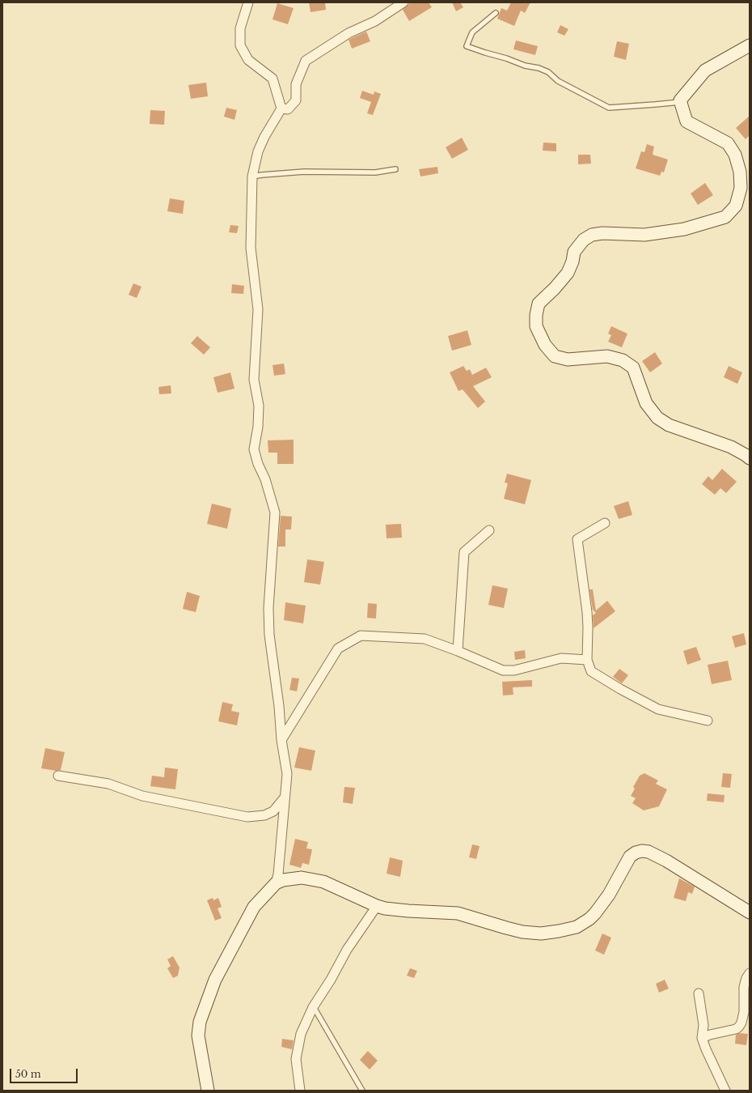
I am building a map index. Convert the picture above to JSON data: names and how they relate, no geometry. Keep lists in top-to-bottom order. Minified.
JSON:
{"scale_bar":"50 m"}
